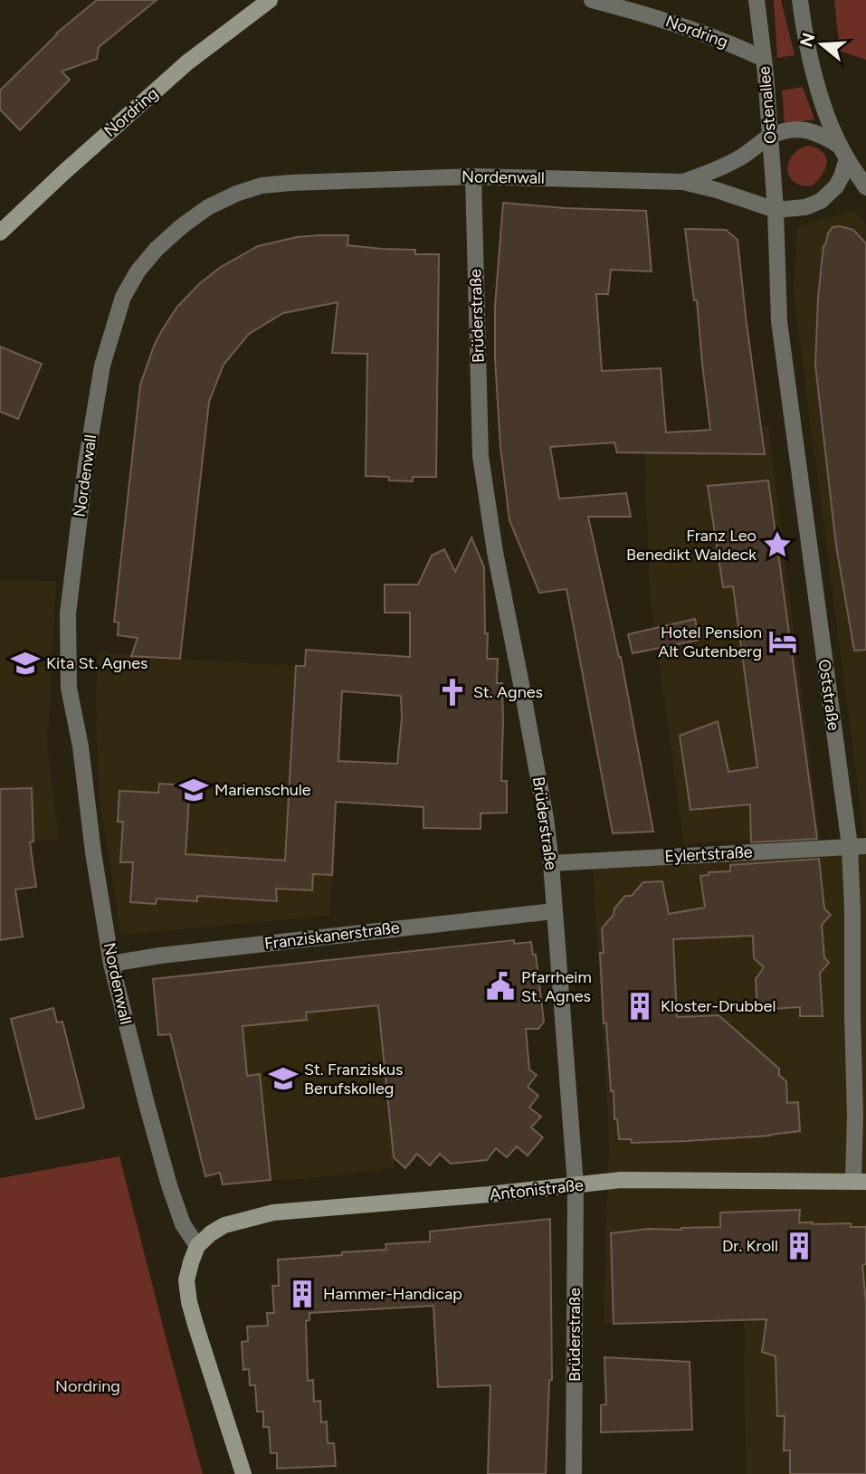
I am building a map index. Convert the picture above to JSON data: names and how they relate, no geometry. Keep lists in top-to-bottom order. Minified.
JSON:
{"streets":{"main road":["Nordring","Antonistraße"],"street":["Ostenallee","Nordenwall","Brüderstraße","Oststraße","Eylertstraße","Franziskanerstraße"]},"crossings":[["Nordring","Ostenallee"],["Ostenallee","Nordenwall"],["Ostenallee","Oststraße"],["Nordenwall","Brüderstraße"],["Nordenwall","Oststraße"],["Nordenwall","Franziskanerstraße"],["Nordenwall","Antonistraße"],["Brüderstraße","Eylertstraße"],["Brüderstraße","Franziskanerstraße"],["Brüderstraße","Antonistraße"],["Oststraße","Eylertstraße"],["Oststraße","Antonistraße"]],"parks":["Nordring"],"places":{"place":["Franz Leo Benedikt Waldeck"],"hotel":["Hotel Pension Alt Gutenberg"],"school or university":["Kita St. Agnes","Marienschule","St. Franziskus Berufskolleg"],"church":["St. Agnes"],"public building":["Pfarrheim St. Agnes"],"building":["Kloster-Drubbel","Dr. Kroll","Hammer-Handicap"]},"north":"left"}
